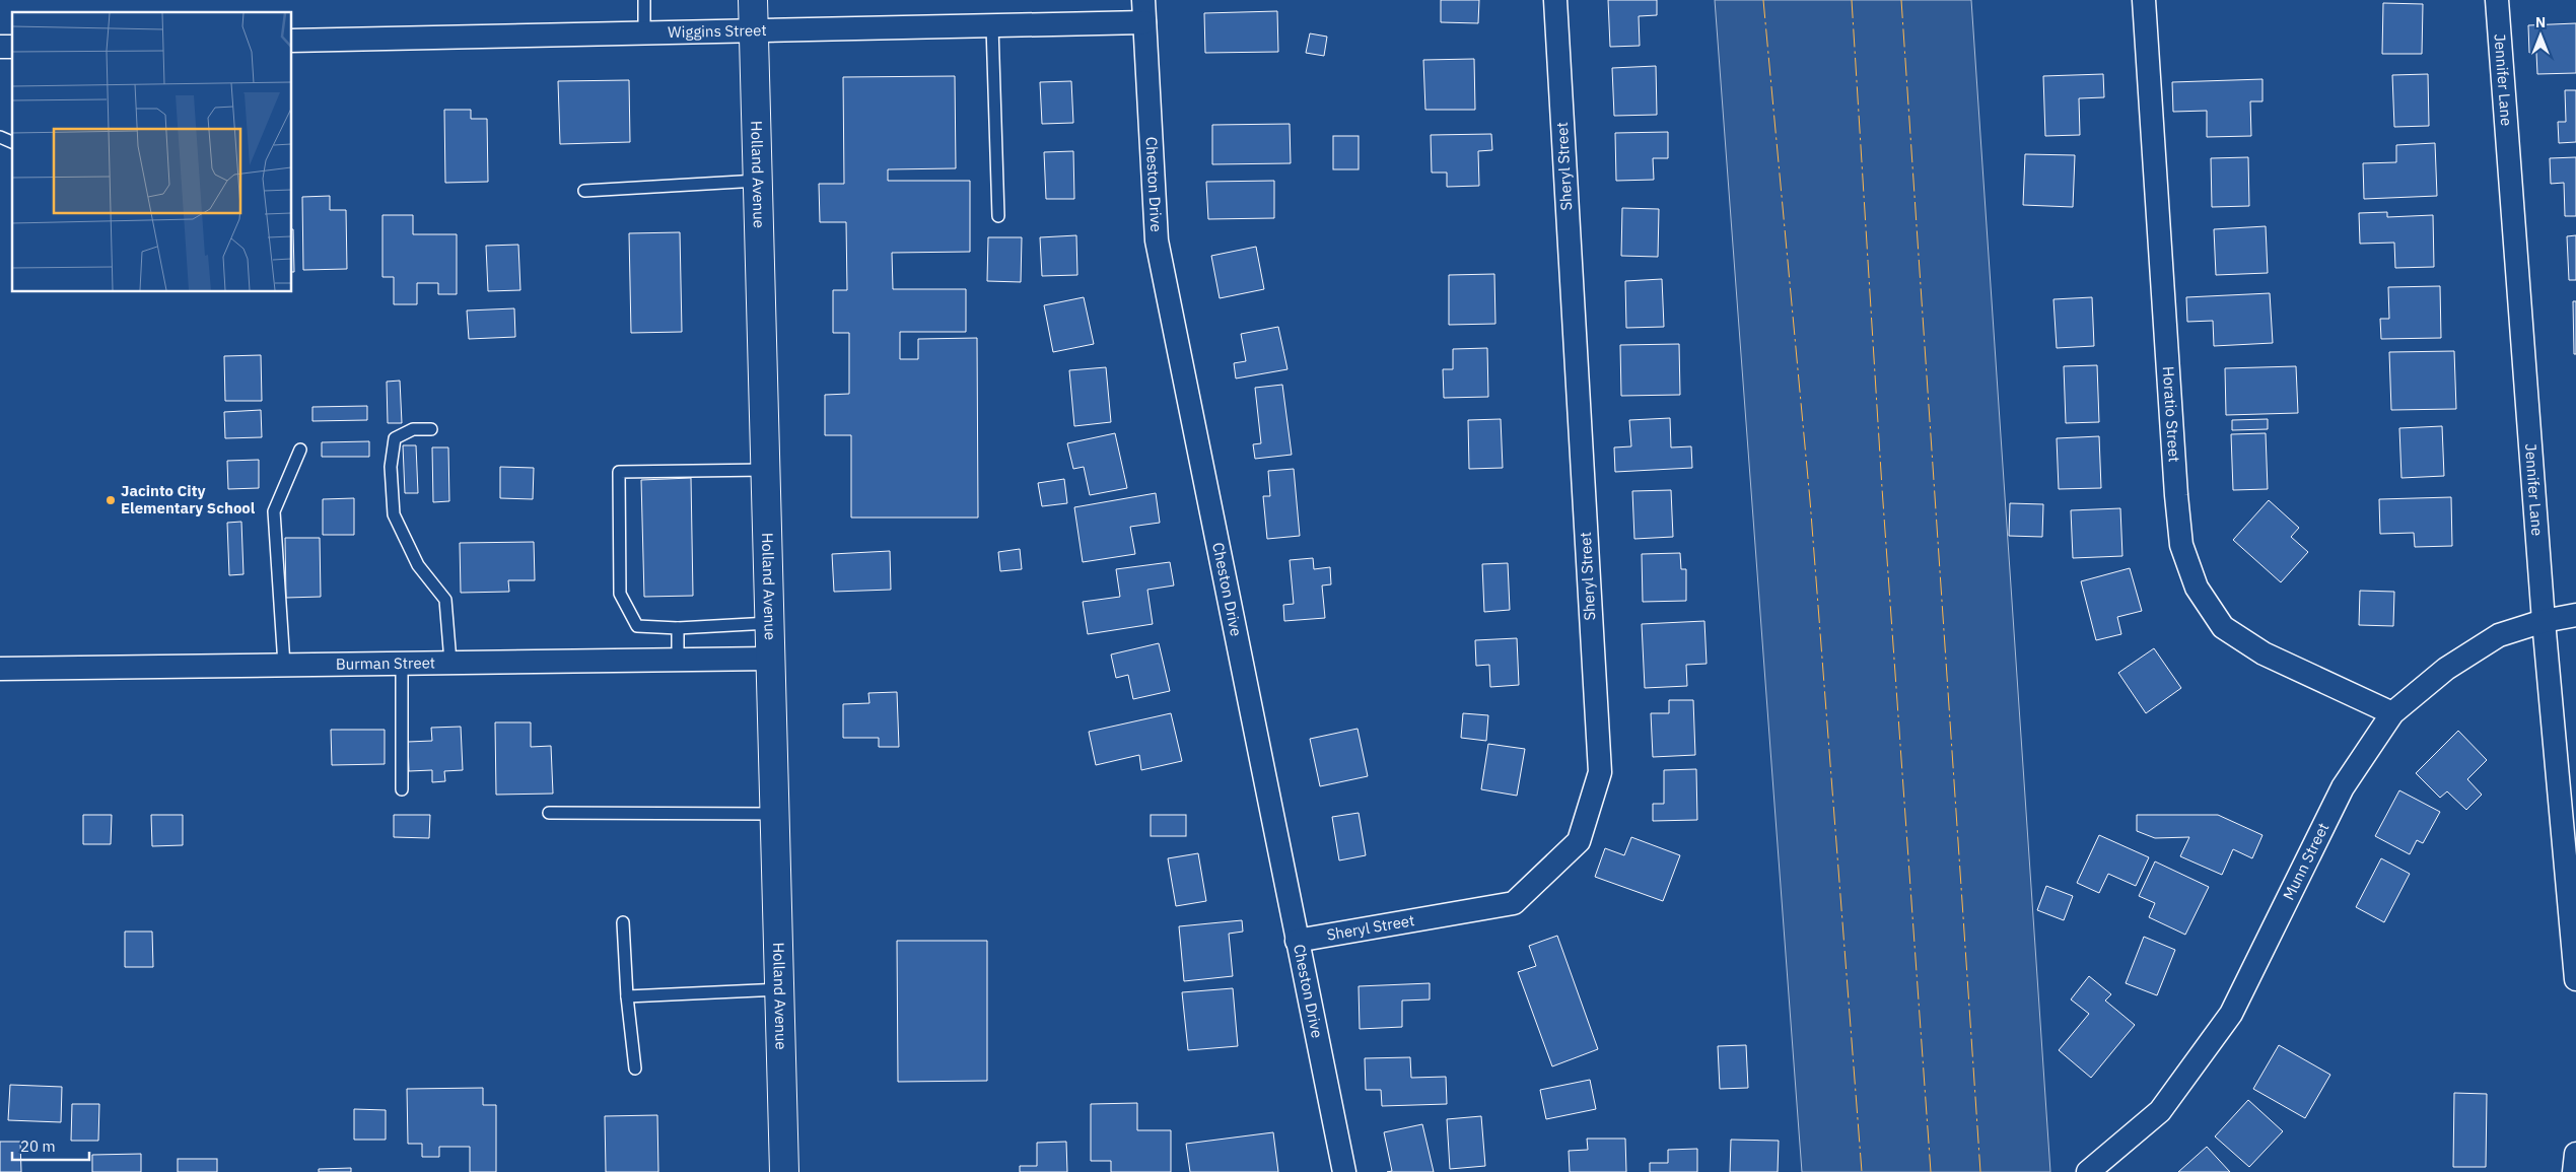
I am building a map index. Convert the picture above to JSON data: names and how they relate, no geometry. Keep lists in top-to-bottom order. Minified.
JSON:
{"streets":{"main road":["Holland Avenue"],"street":["Wiggins Street","Jennifer Lane","Sheryl Street","Cheston Drive","Horatio Street","Burman Street","Munn Street"]},"crossings":[["Wiggins Street","Holland Avenue"],["Wiggins Street","Cheston Drive"],["Jennifer Lane","Munn Street"],["Sheryl Street","Cheston Drive"],["Holland Avenue","Burman Street"],["Horatio Street","Munn Street"]],"places":["Jacinto City Elementary School"],"scale_bar":"20 m","north":"top"}
